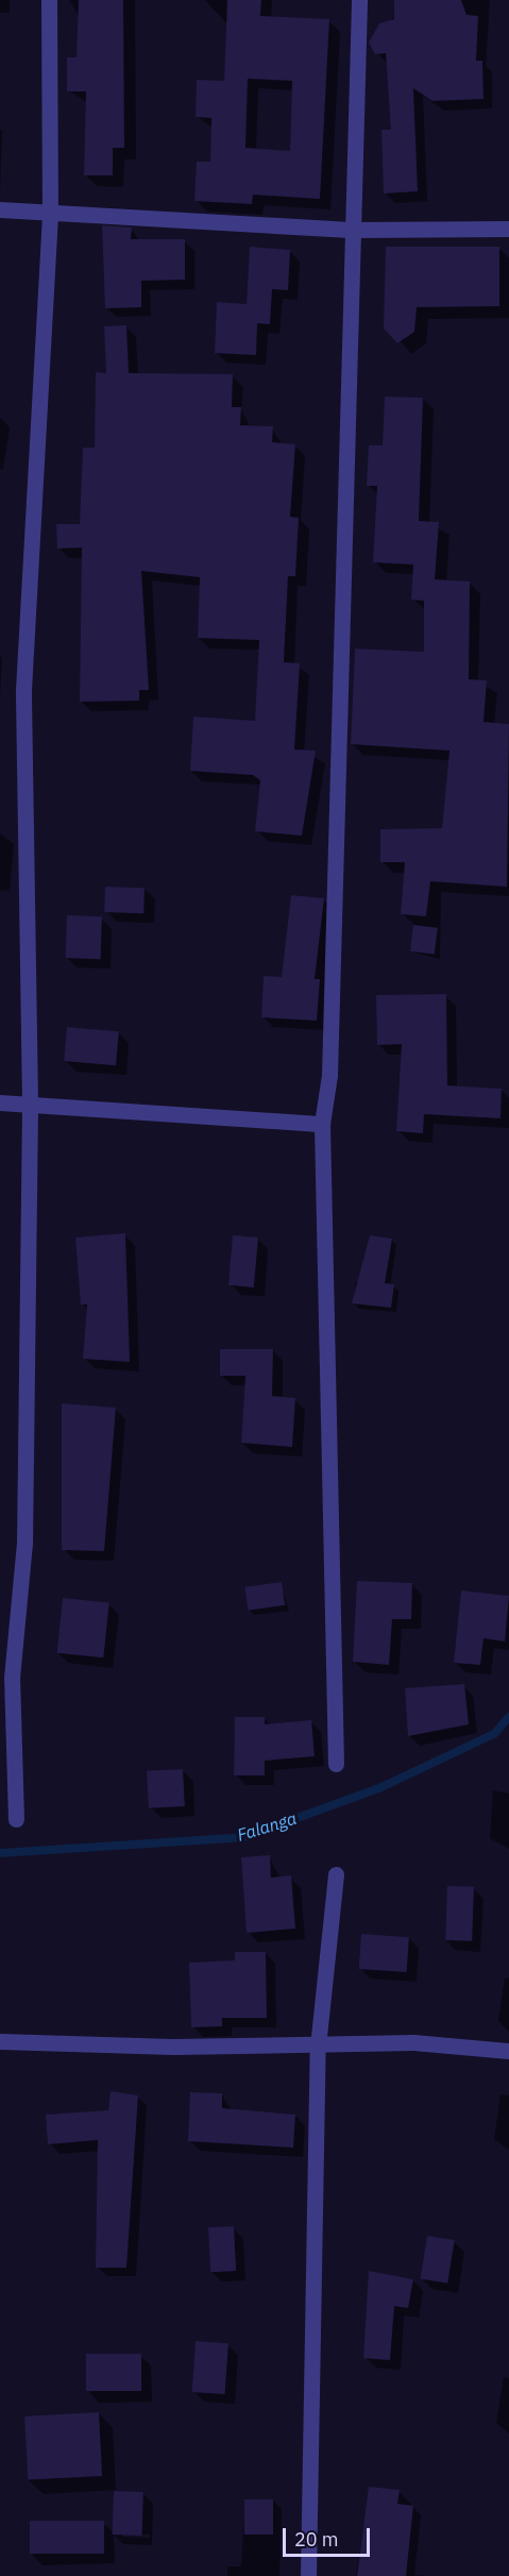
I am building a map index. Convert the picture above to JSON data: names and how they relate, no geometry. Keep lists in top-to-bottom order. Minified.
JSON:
{"water":["Falanga"],"scale_bar":"20 m"}
